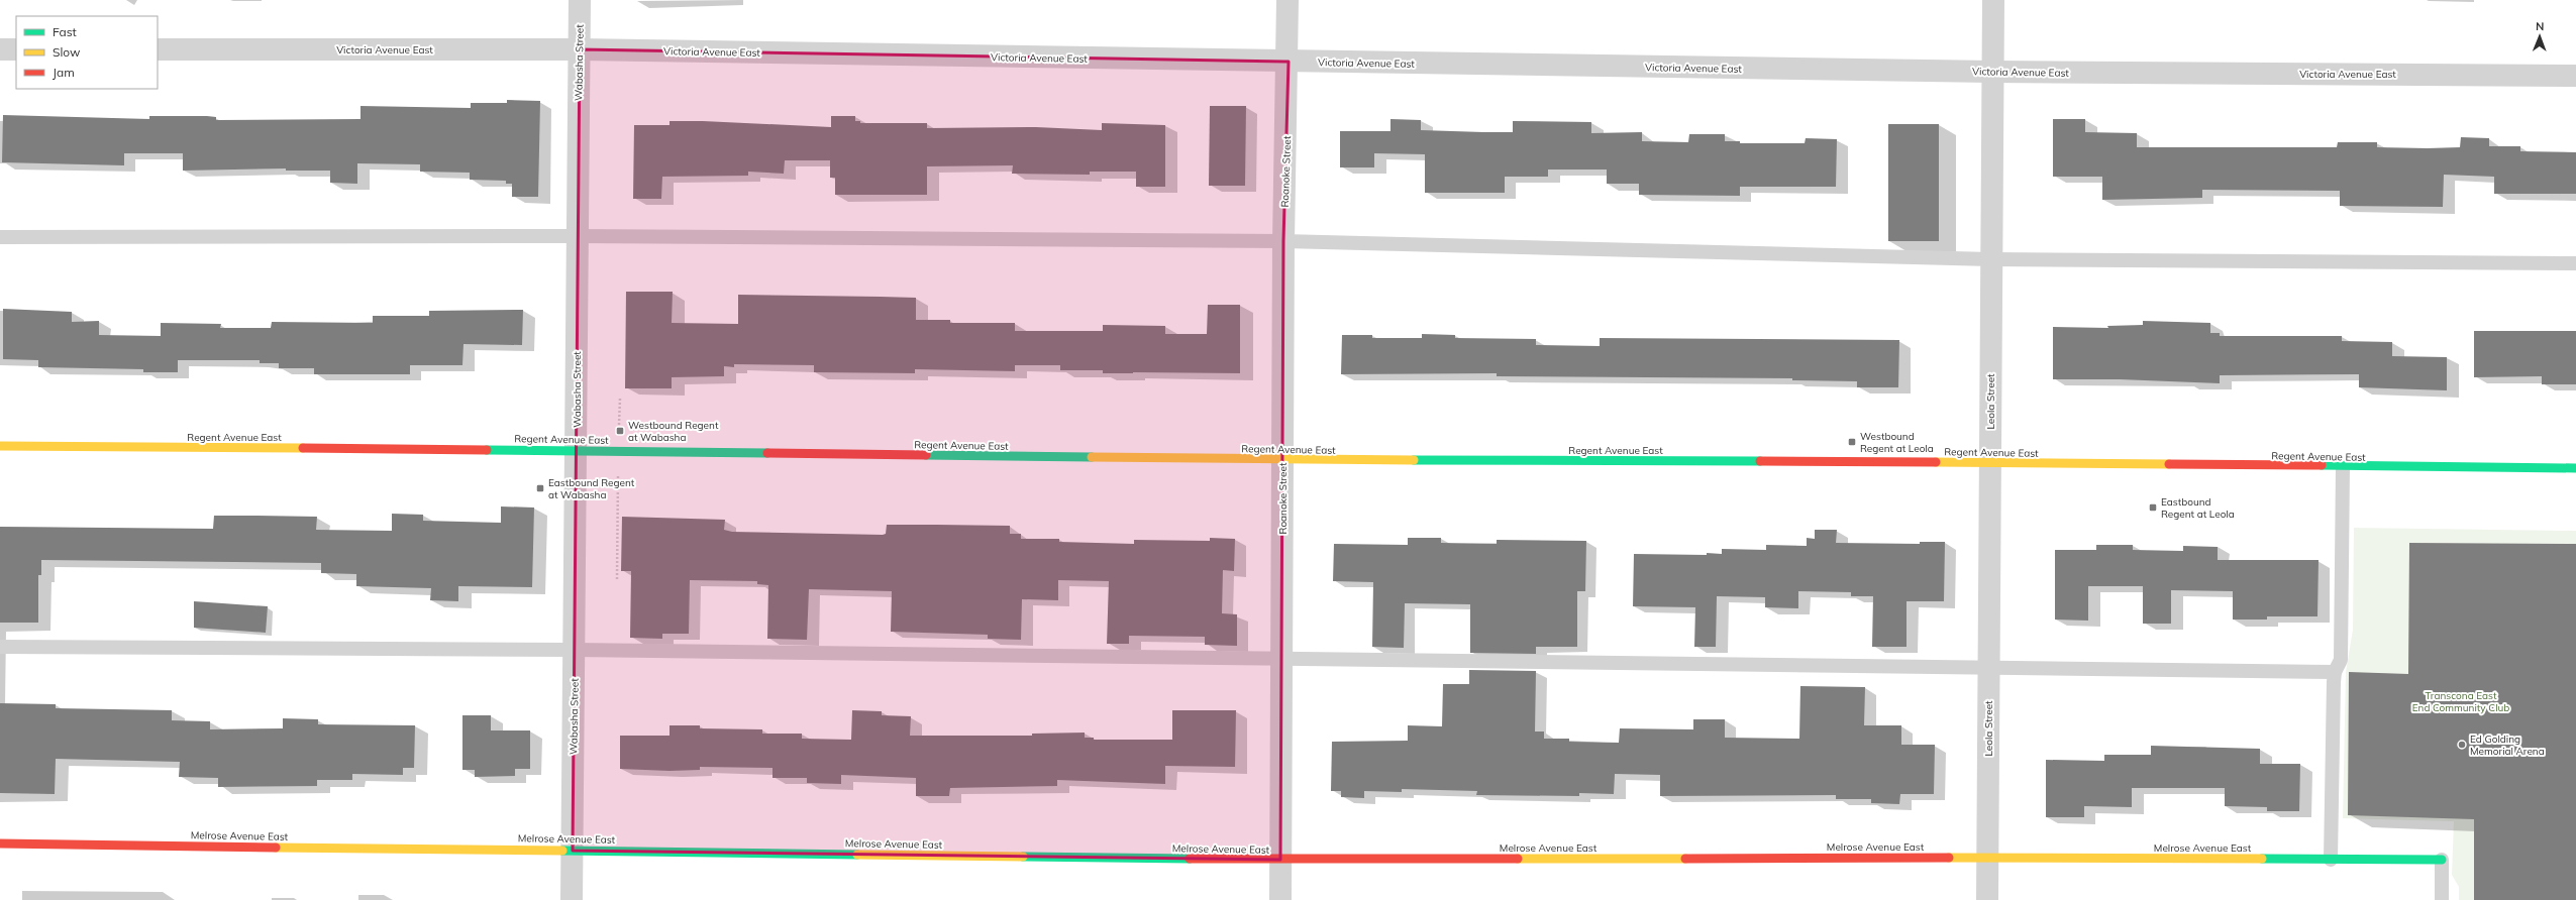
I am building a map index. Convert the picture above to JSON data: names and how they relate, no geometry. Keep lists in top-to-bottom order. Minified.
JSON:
{"streets":{"street":["Victoria Avenue East","Wabasha Street","Roanoke Street","Leola Street","Regent Avenue East","Melrose Avenue East"]},"crossings":[["Victoria Avenue East","Wabasha Street"],["Victoria Avenue East","Roanoke Street"],["Victoria Avenue East","Leola Street"],["Wabasha Street","Regent Avenue East"],["Wabasha Street","Melrose Avenue East"],["Roanoke Street","Regent Avenue East"],["Roanoke Street","Melrose Avenue East"],["Leola Street","Regent Avenue East"],["Leola Street","Melrose Avenue East"]],"parks":["Transcona East End Community Club"],"places":{"transit":["Westbound Regent at Wabasha","Westbound Regent at Leola","Eastbound Regent at Wabasha","Eastbound Regent at Leola"],"other":["Ed Golding Memorial Arena"]},"legend":["Fast","Slow","Jam"],"north":"top"}
